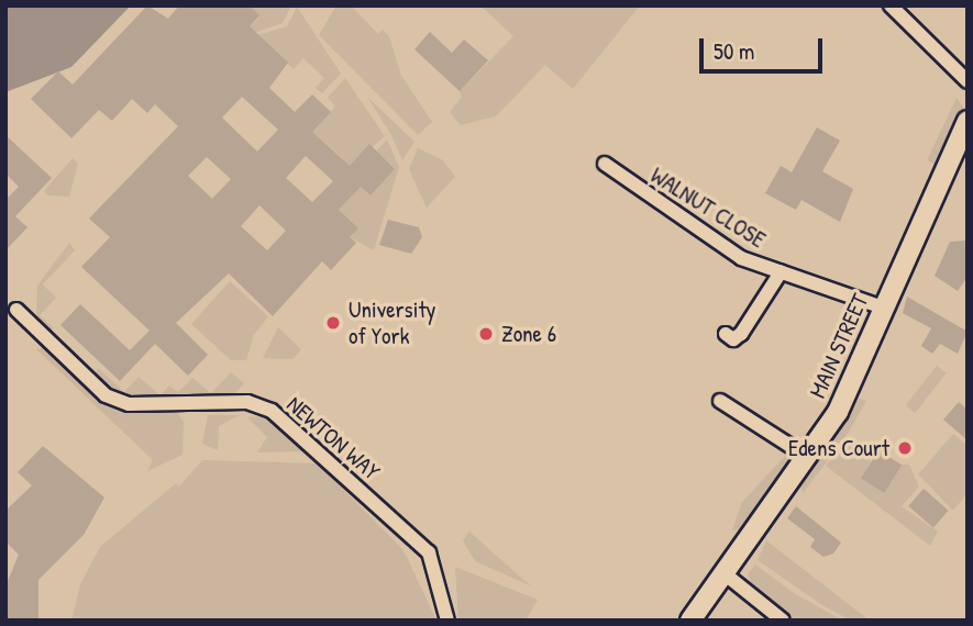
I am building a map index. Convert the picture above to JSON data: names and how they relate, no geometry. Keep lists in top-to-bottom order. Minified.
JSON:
{"streets":{"street":["WALNUT CLOSE","MAIN STREET","NEWTON WAY"]},"crossings":[["WALNUT CLOSE","MAIN STREET"]],"places":["University of York","Zone 6","Edens Court"],"scale_bar":"50 m"}
